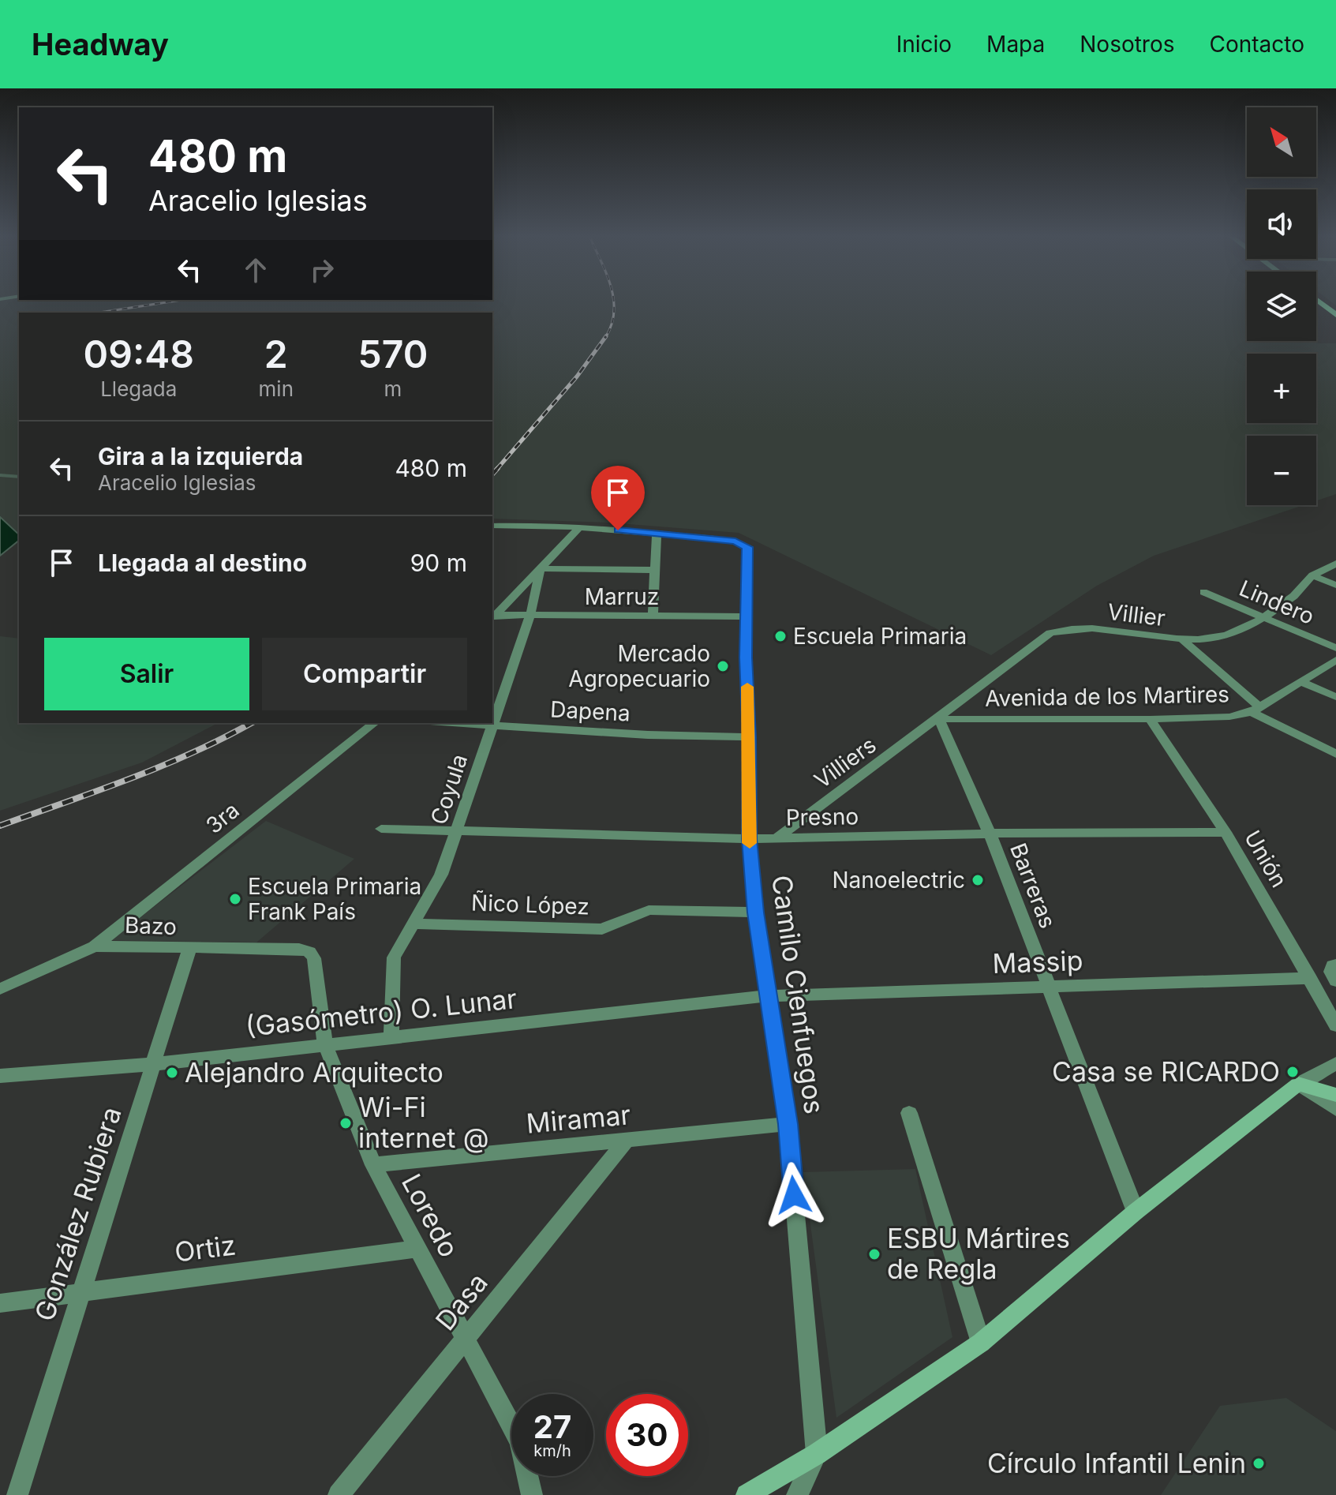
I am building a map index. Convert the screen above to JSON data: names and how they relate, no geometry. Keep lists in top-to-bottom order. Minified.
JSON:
{"streets":{"street":["Marruz","Lindero","Villier","Avenida de los Martires","Dapena","Villiers","Coyula","Presno","3ra","Unión","Barreras","Ñico López","Bazo","Massip","Camilo Cienfuegos","(Gasómetro) O. Lunar","Miramar","González Rubiera","Loredo","Ortiz","Dasa"]},"crossings":[["Marruz","Coyula"],["Marruz","Camilo Cienfuegos"],["Lindero","Villier"],["Villier","Avenida de los Martires"],["Villier","Villiers"],["Villier","Barreras"],["Avenida de los Martires","Villiers"],["Avenida de los Martires","Unión"],["Avenida de los Martires","Barreras"],["Dapena","Coyula"],["Dapena","Camilo Cienfuegos"],["Villiers","Presno"],["Villiers","Barreras"],["Coyula","Presno"],["Coyula","Ñico López"],["Coyula","(Gasómetro) O. Lunar"],["Presno","Unión"],["Presno","Barreras"],["Presno","Camilo Cienfuegos"],["3ra","Bazo"],["Unión","Massip"],["Barreras","Massip"],["Ñico López","Camilo Cienfuegos"],["Bazo","González Rubiera"],["Bazo","Loredo"],["Massip","Camilo Cienfuegos"],["Massip","(Gasómetro) O. Lunar"],["Camilo Cienfuegos","(Gasómetro) O. Lunar"],["Camilo Cienfuegos","Miramar"],["(Gasómetro) O. Lunar","González Rubiera"],["(Gasómetro) O. Lunar","Loredo"],["Miramar","Loredo"],["Miramar","Dasa"],["González Rubiera","Ortiz"],["Loredo","Ortiz"],["Loredo","Dasa"]],"places":["Escuela Primaria","Mercado Agropecuario","Nanoelectric","Escuela Primaria Frank País","Casa se RICARDO","Alejandro Arquitecto","Wi-Fi internet @","ESBU Mártires de Regla","Círculo Infantil Lenin"],"north":"top left","page":{"header":"Headway","nav":["Inicio","Mapa","Nosotros","Contacto"],"map_buttons":["+","−"],"turn":["480 m","Aracelio Iglesias"],"eta":["09:48","Llegada","2","min","570","m"],"list":[{"name":"Gira a la izquierda","note":"Aracelio Iglesias","value":"480 m"},{"name":"Llegada al destino","value":"90 m"}],"buttons":["Salir","Compartir"],"speed":"27 km/h","limit":"30"}}
